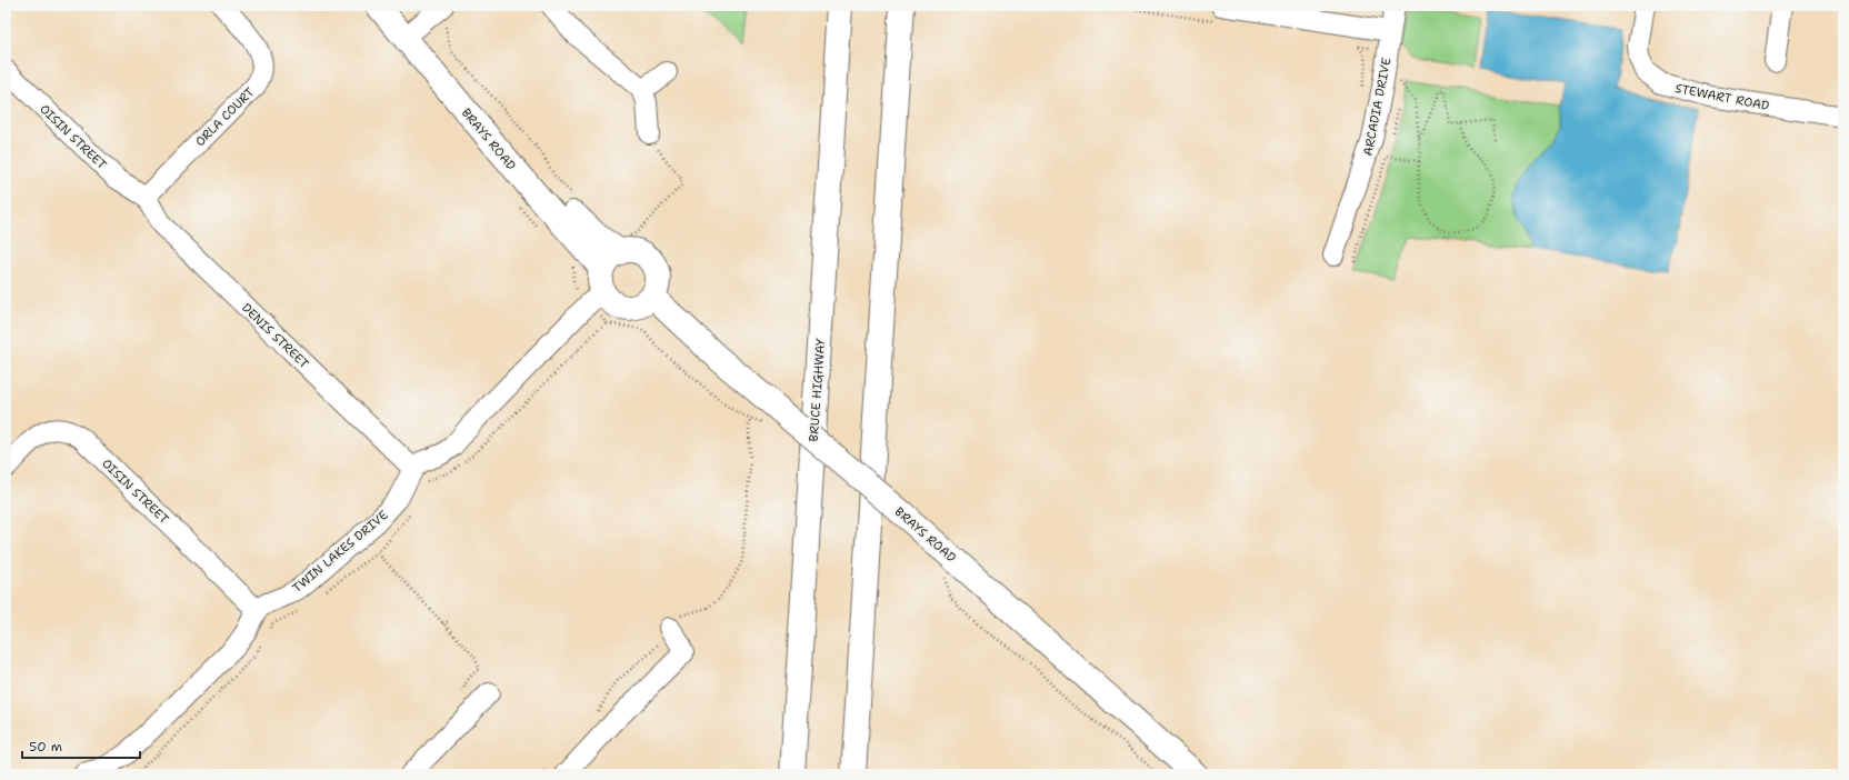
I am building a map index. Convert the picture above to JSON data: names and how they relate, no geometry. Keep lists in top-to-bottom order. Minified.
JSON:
{"streets":{"main road":["BRAYS ROAD","BRUCE HIGHWAY"],"street":["STEWART ROAD","ARCADIA DRIVE","ORLA COURT","OISIN STREET","DENIS STREET","TWIN LAKES DRIVE"]},"crossings":[["ORLA COURT","OISIN STREET"],["ORLA COURT","DENIS STREET"],["OISIN STREET","DENIS STREET"],["OISIN STREET","TWIN LAKES DRIVE"],["DENIS STREET","TWIN LAKES DRIVE"]],"scale_bar":"50 m"}
